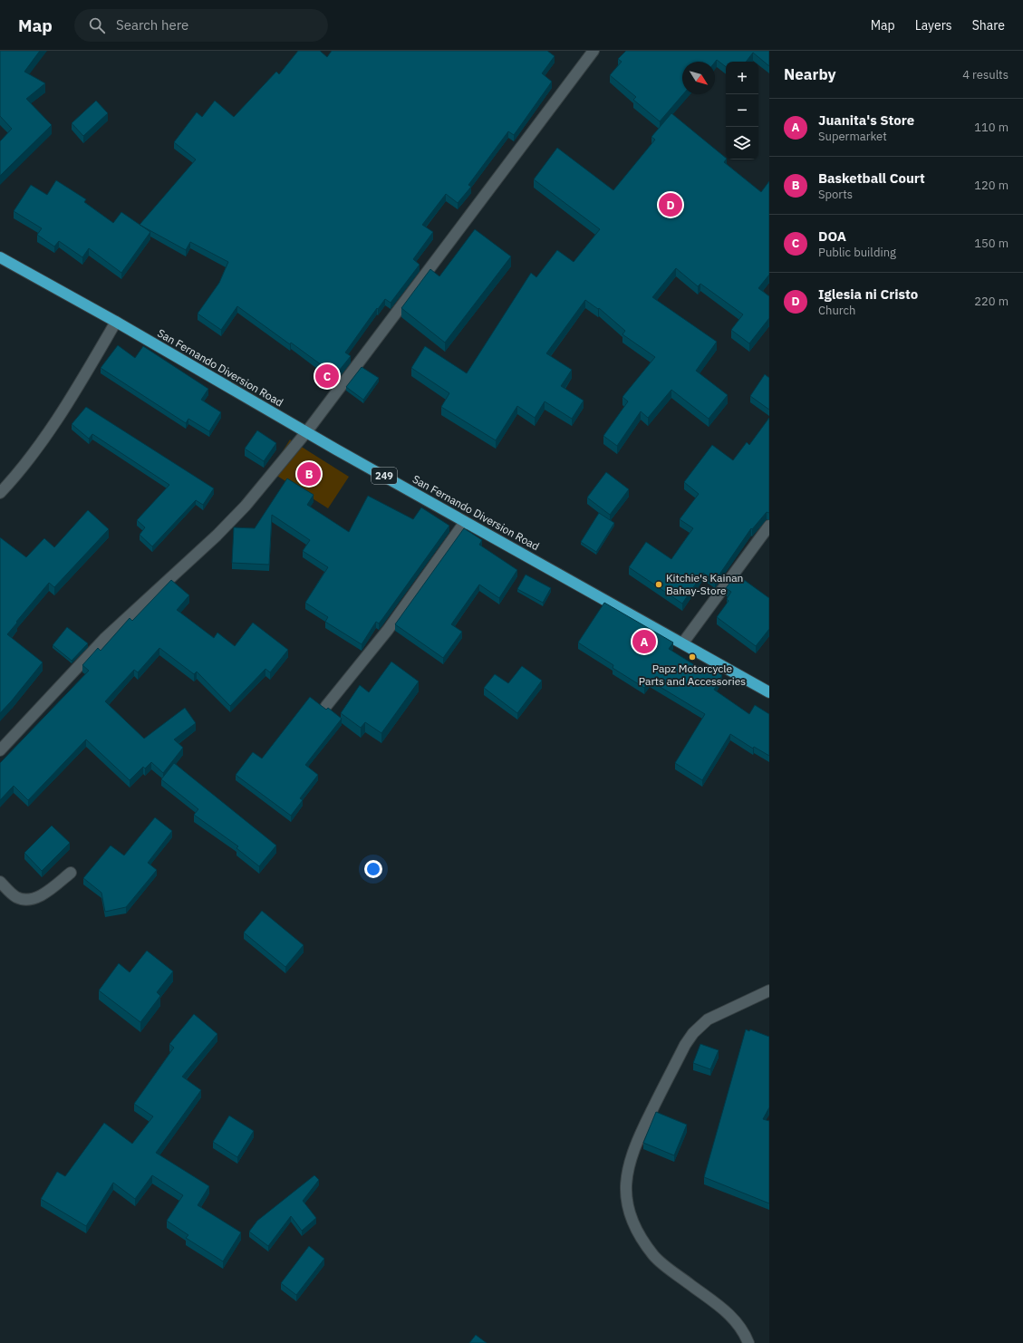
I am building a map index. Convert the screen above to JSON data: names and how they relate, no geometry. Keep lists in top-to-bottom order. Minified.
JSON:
{"streets":{"highway":["San Fernando Diversion Road","249"]},"places":["Kitchie's Kainan Bahay-Store","Papz Motorcycle Parts and Accessories"],"north":"bottom right","page":{"header":"Map","search":"Search here","nav":["Map","Layers","Share"],"heading":["Nearby","4 results"],"map_buttons":["+","−"],"list":[{"mark":"A","name":"Juanita's Store","note":"Supermarket","value":"110 m"},{"mark":"B","name":"Basketball Court","note":"Sports","value":"120 m"},{"mark":"C","name":"DOA","note":"Public building","value":"150 m"},{"mark":"D","name":"Iglesia ni Cristo","note":"Church","value":"220 m"}],"pins":["D","C","B","A"]}}
